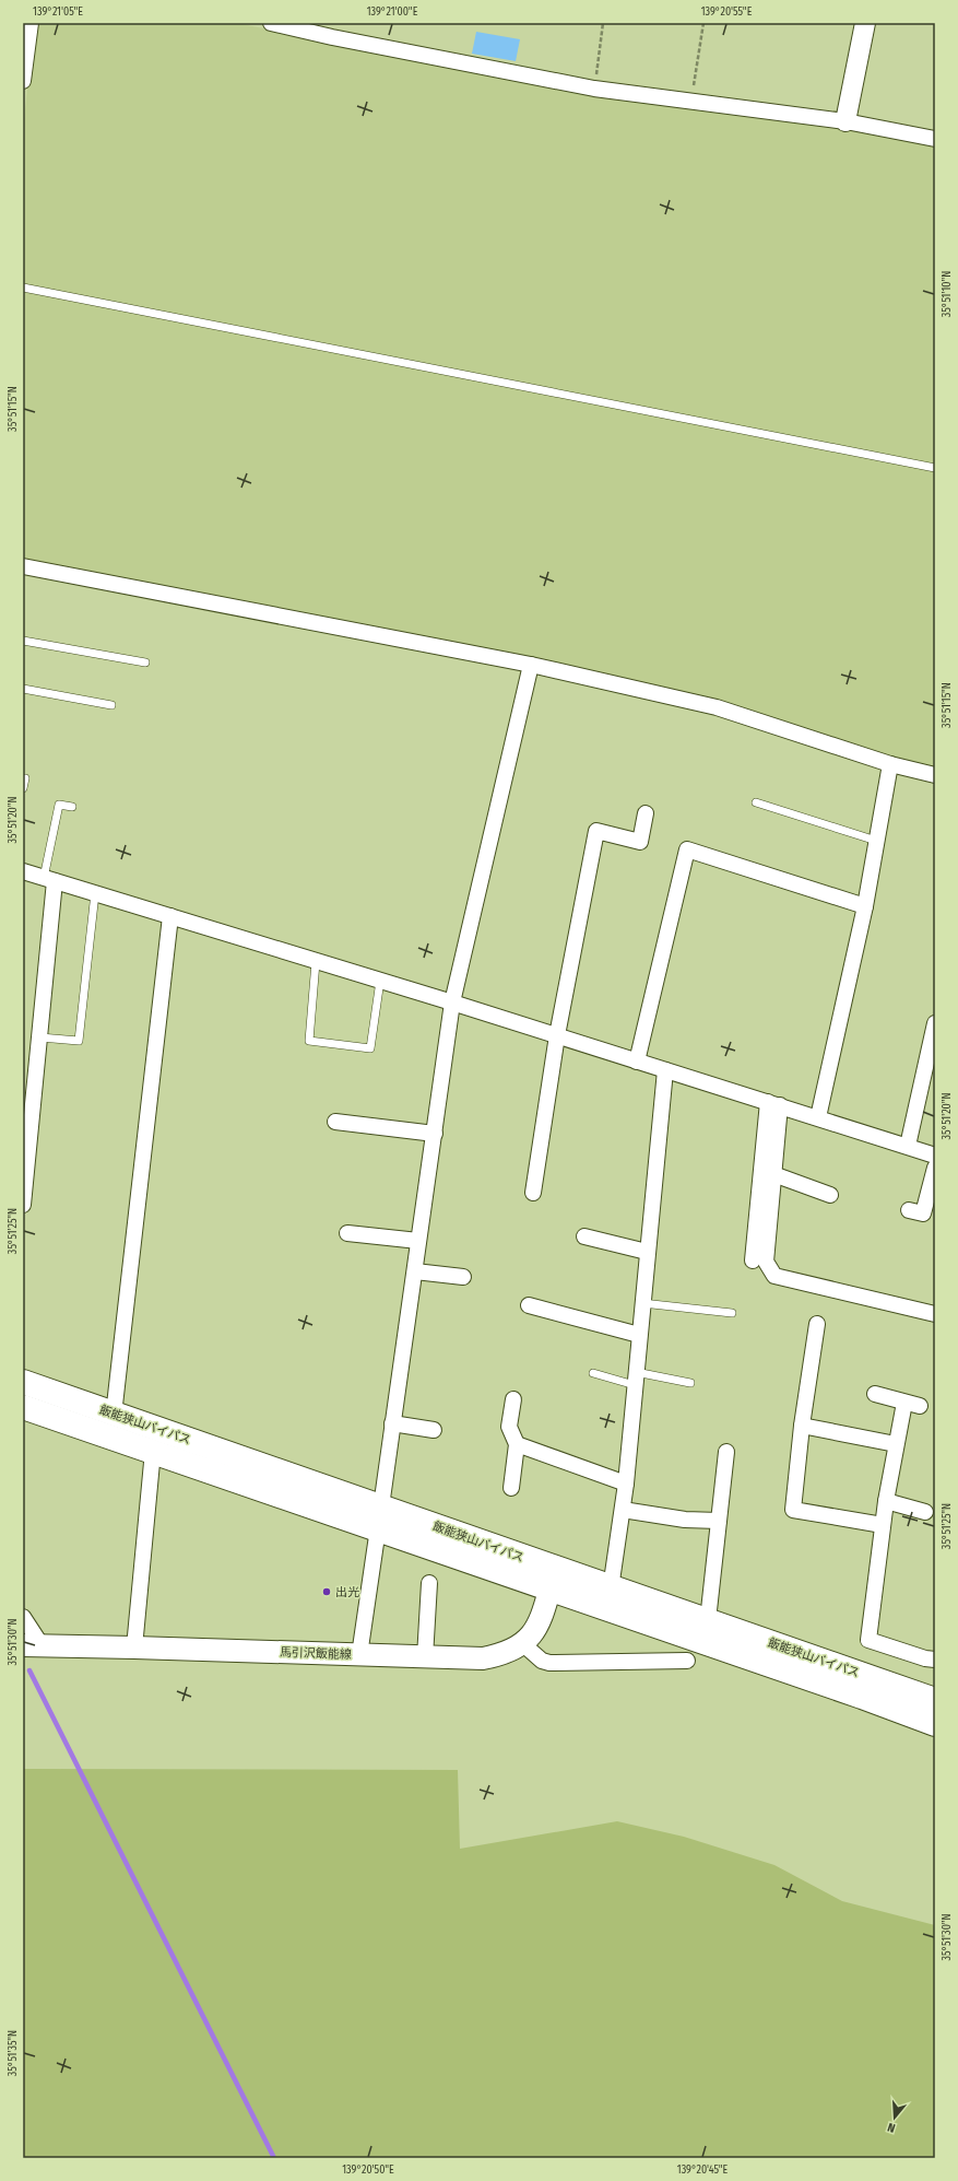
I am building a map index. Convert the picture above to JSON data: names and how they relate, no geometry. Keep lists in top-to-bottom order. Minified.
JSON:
{"streets":{"highway":["飯能狭山バイパス"],"main road":["馬引沢飯能線"]},"crossings":[["飯能狭山バイパス","馬引沢飯能線"]],"places":["出光"],"north":"bottom","coordinates":["139°21'05\"E","139°21'00\"E","139°20'55\"E","35°51'10\"N","35°51'15\"N","35°51'20\"N","35°51'25\"N","35°51'30\"N","35°51'35\"N","139°20'50\"E","139°20'45\"E"]}
